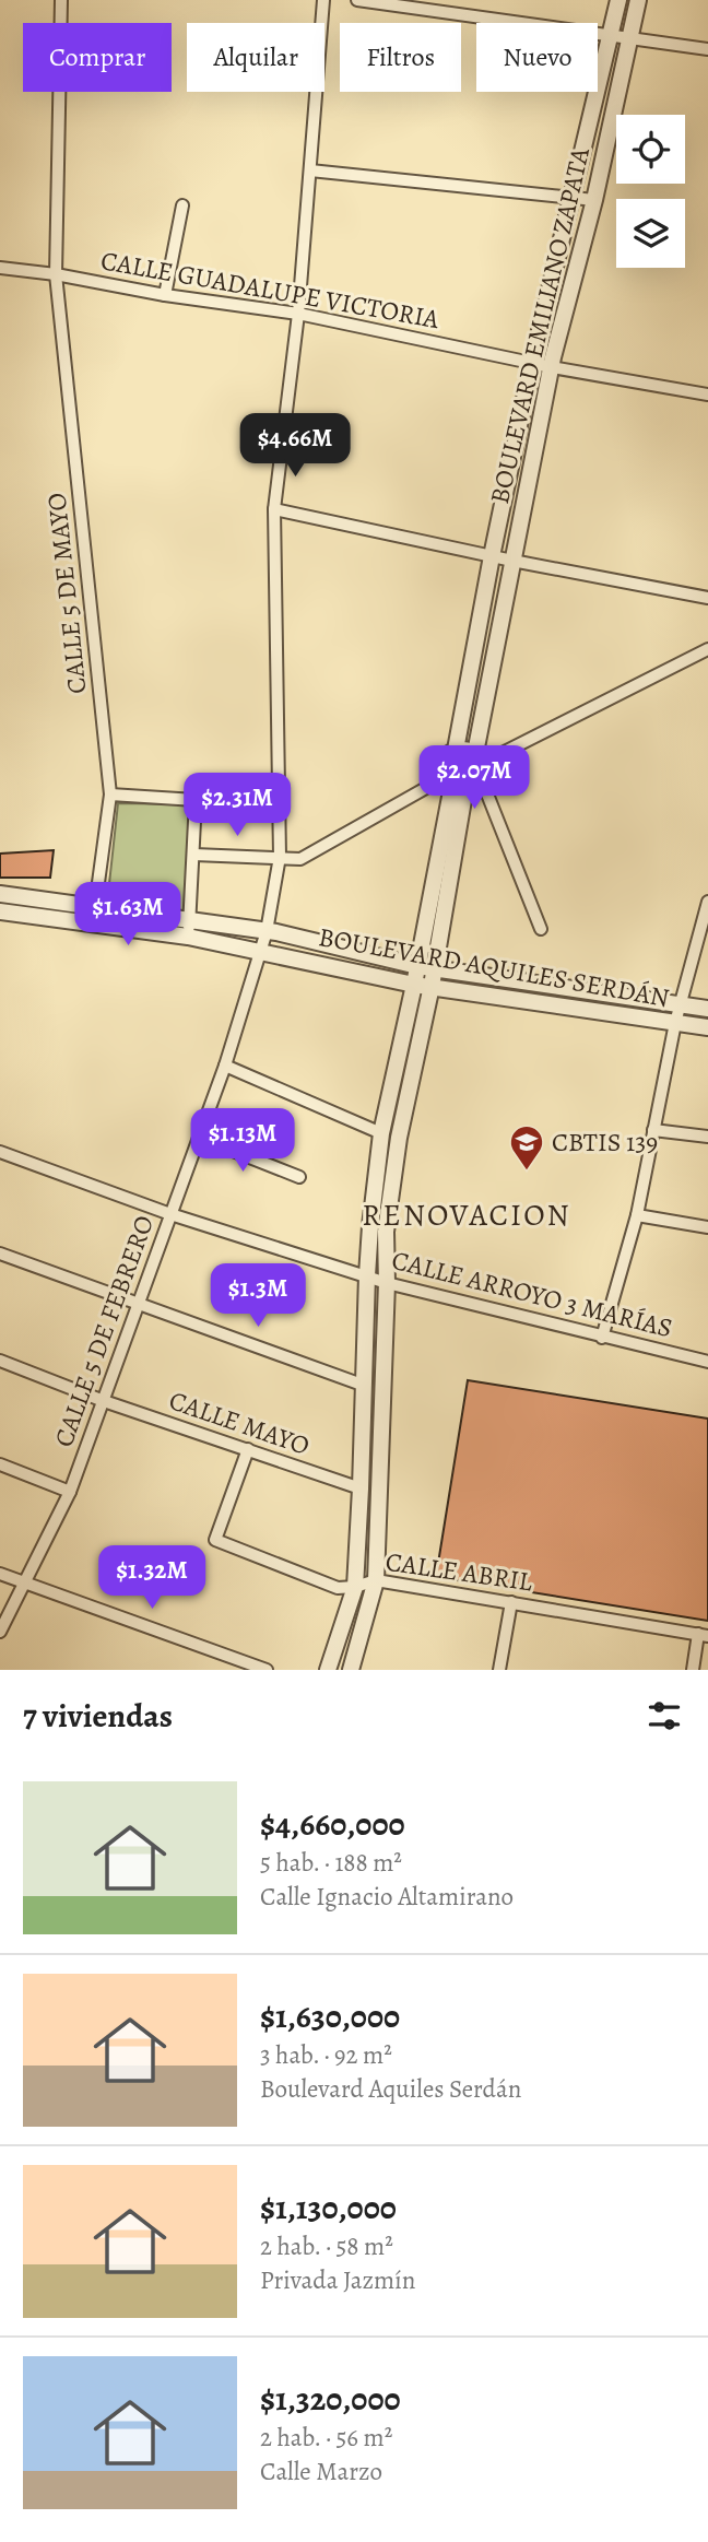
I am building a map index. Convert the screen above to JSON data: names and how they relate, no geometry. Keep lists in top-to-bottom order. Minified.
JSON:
{"streets":{"street":["CALLE GUADALUPE VICTORIA","BOULEVARD EMILIANO ZAPATA","CALLE 5 DE MAYO","BOULEVARD AQUILES SERDÁN","CALLE ARROYO 3 MARÍAS","CALLE 5 DE FEBRERO","CALLE MAYO","CALLE ABRIL"]},"crossings":[["CALLE GUADALUPE VICTORIA","BOULEVARD EMILIANO ZAPATA"],["CALLE GUADALUPE VICTORIA","CALLE 5 DE MAYO"],["CALLE GUADALUPE VICTORIA","CALLE 5 DE FEBRERO"],["CALLE 5 DE MAYO","BOULEVARD AQUILES SERDÁN"],["BOULEVARD AQUILES SERDÁN","CALLE 5 DE FEBRERO"],["CALLE ARROYO 3 MARÍAS","CALLE 5 DE FEBRERO"],["CALLE 5 DE FEBRERO","CALLE MAYO"],["CALLE MAYO","CALLE ABRIL"]],"districts":["RENOVACION"],"places":{"school or university":["CBTIS 139"]},"page":{"chip":["Comprar","Alquilar","Filtros","Nuevo"],"price":["$4.66M","$2.07M","$2.31M","$1.63M","$1.13M","$1.3M","$1.32M"],"heading":"7 viviendas","list":[{"name":"$4,660,000","note":"5 hab. · 188 m² · Calle Ignacio Altamirano"},{"name":"$1,630,000","note":"3 hab. · 92 m² · Boulevard Aquiles Serdán"},{"name":"$1,130,000","note":"2 hab. · 58 m² · Privada Jazmín"},{"name":"$1,320,000","note":"2 hab. · 56 m² · Calle Marzo"}]}}
